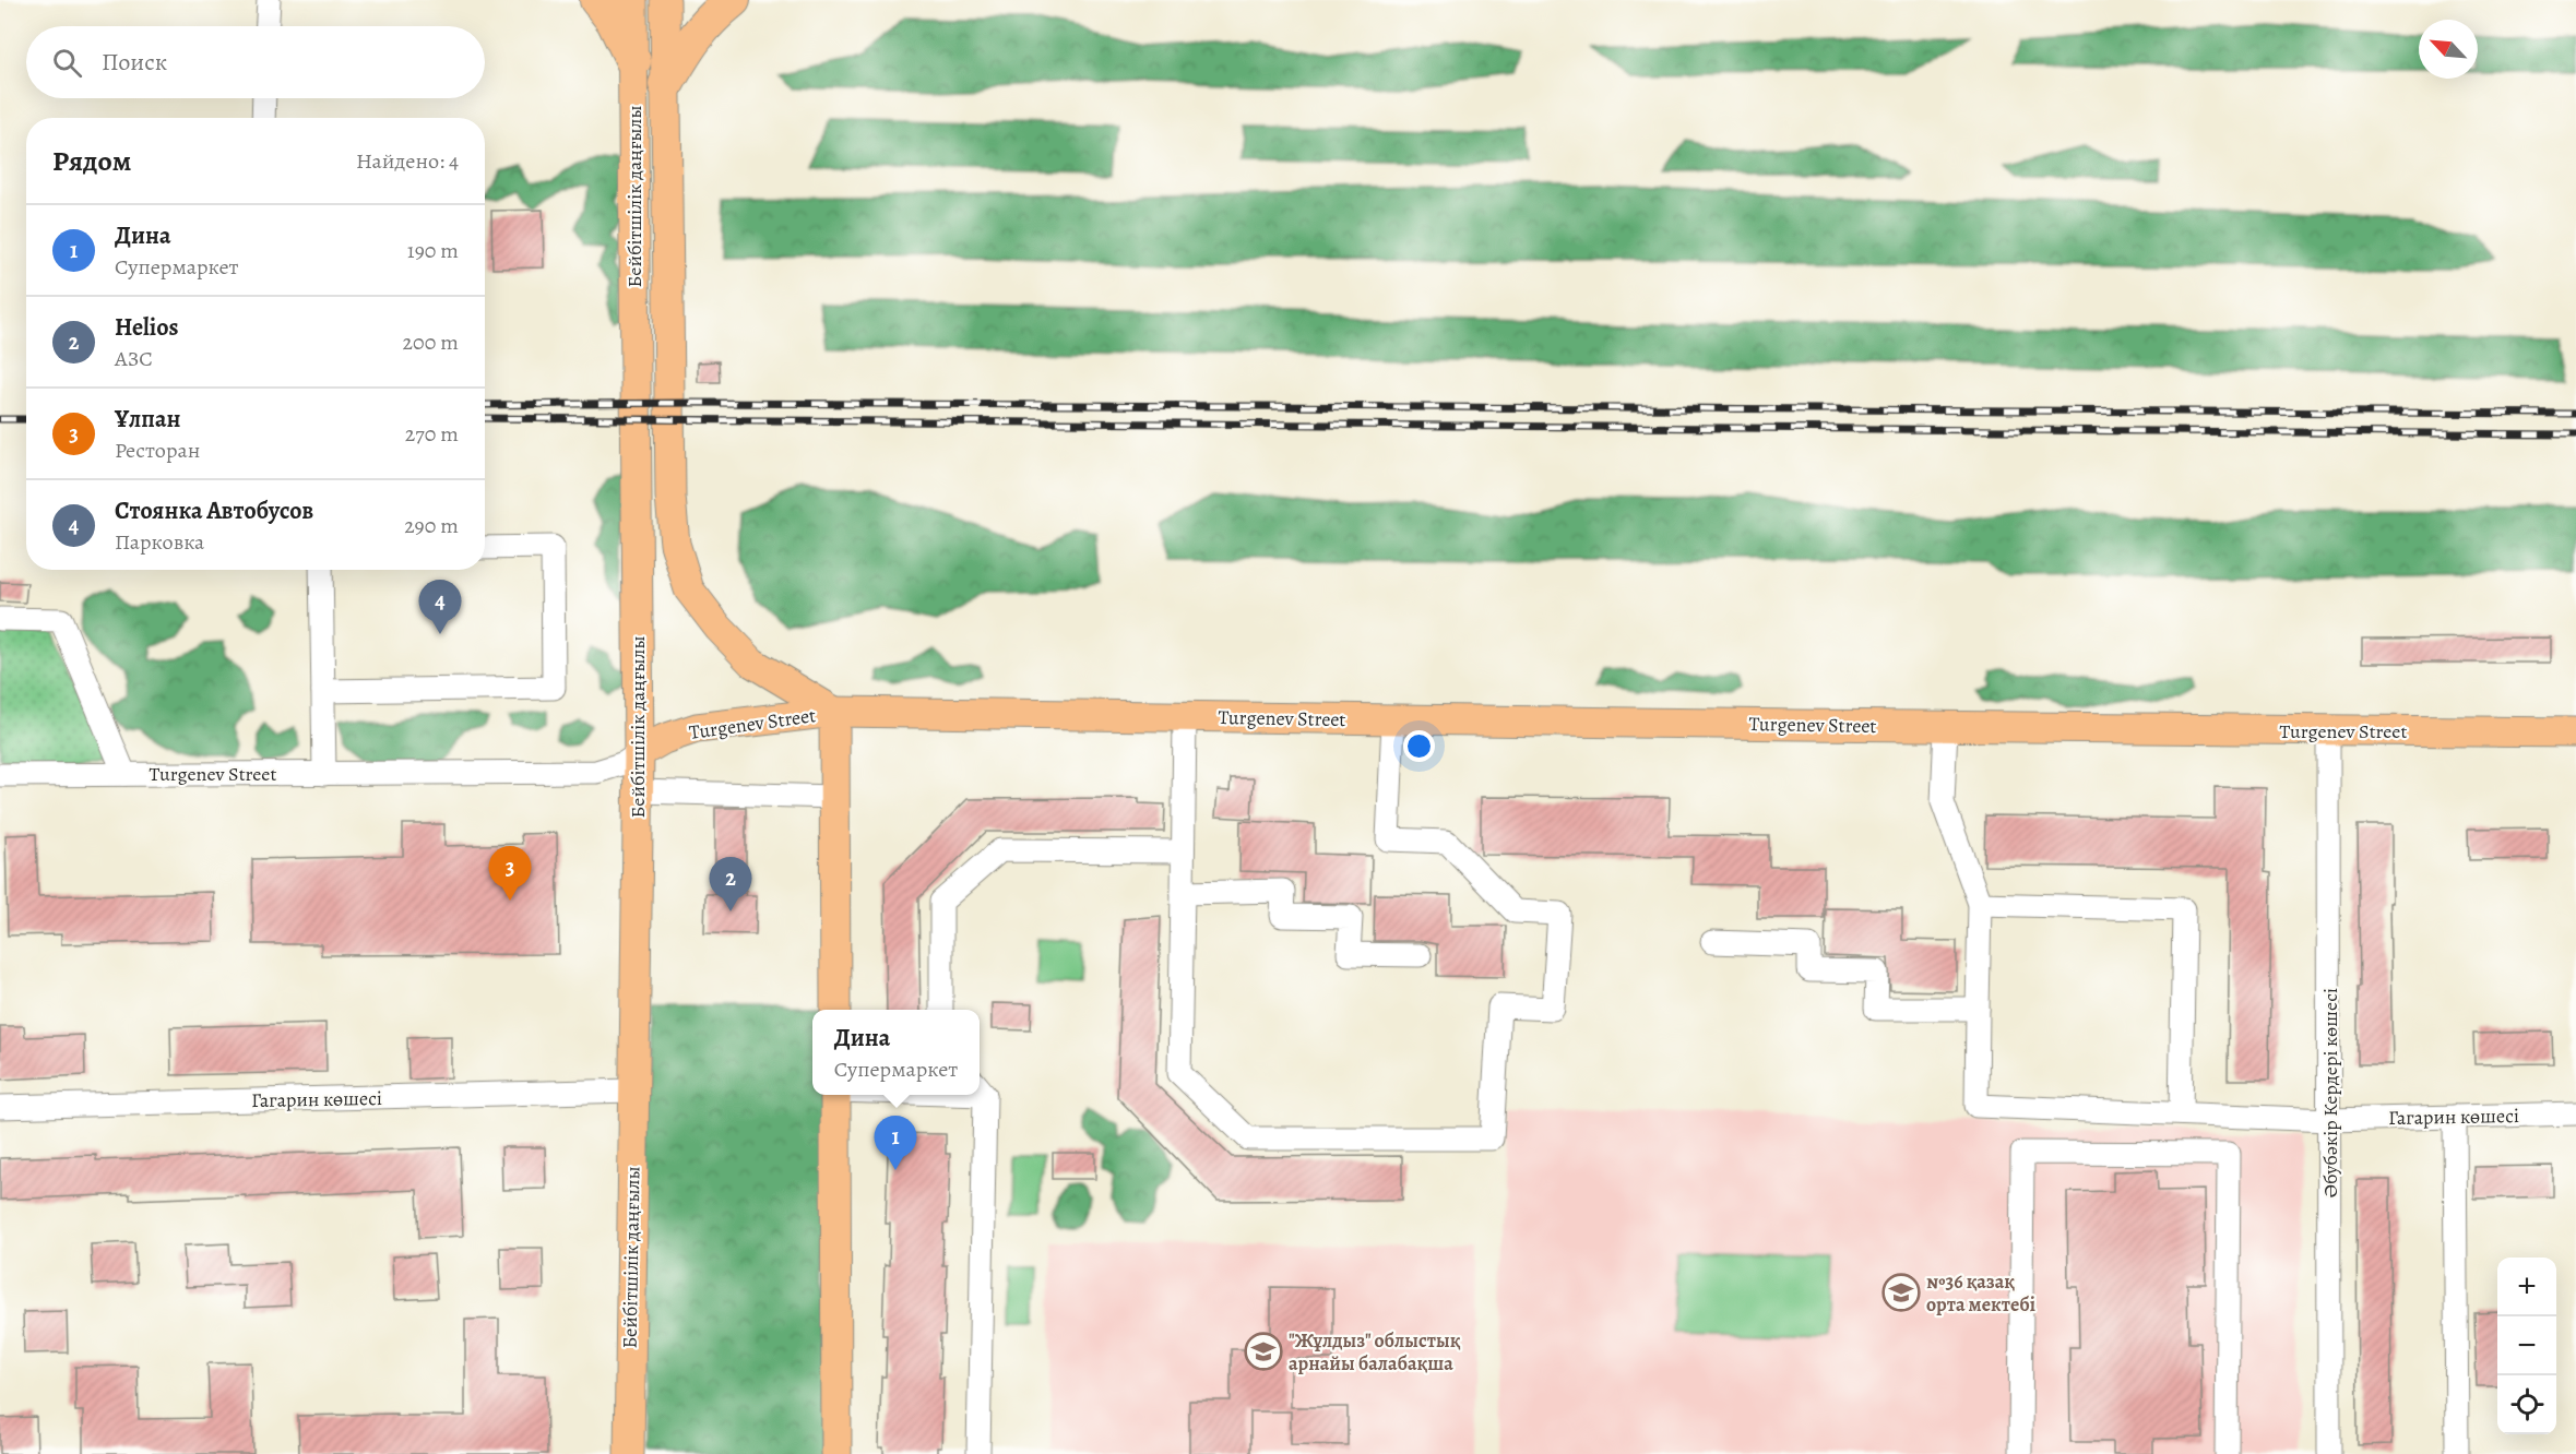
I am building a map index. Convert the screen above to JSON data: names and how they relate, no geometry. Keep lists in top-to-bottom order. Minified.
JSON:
{"streets":{"main road":["Бейбітшілік даңғылы","Turgenev Street"],"street":["Әбубәкір Кердері көшесі","Гагарин көшесі"]},"crossings":[["Бейбітшілік даңғылы","Turgenev Street"],["Бейбітшілік даңғылы","Гагарин көшесі"],["Turgenev Street","Әбубәкір Кердері көшесі"],["Әбубәкір Кердері көшесі","Гагарин көшесі"]],"places":{"school or university":["№36 қазақ орта мектебі","\"Жұлдыз\" облыстық арнайы балабақша"]},"north":"top left","page":{"search":"Поиск","heading":["Рядом","Найдено: 4"],"list":[{"mark":"1","name":"Дина","note":"Супермаркет","value":"190 m"},{"mark":"2","name":"Helios","note":"АЗС","value":"200 m"},{"mark":"3","name":"Ұлпан","note":"Ресторан","value":"270 m"},{"mark":"4","name":"Стоянка Автобусов","note":"Парковка","value":"290 m"}],"pins":["4","3","2","1"],"popup":["Дина","Супермаркет"],"map_buttons":["+","−"]}}
